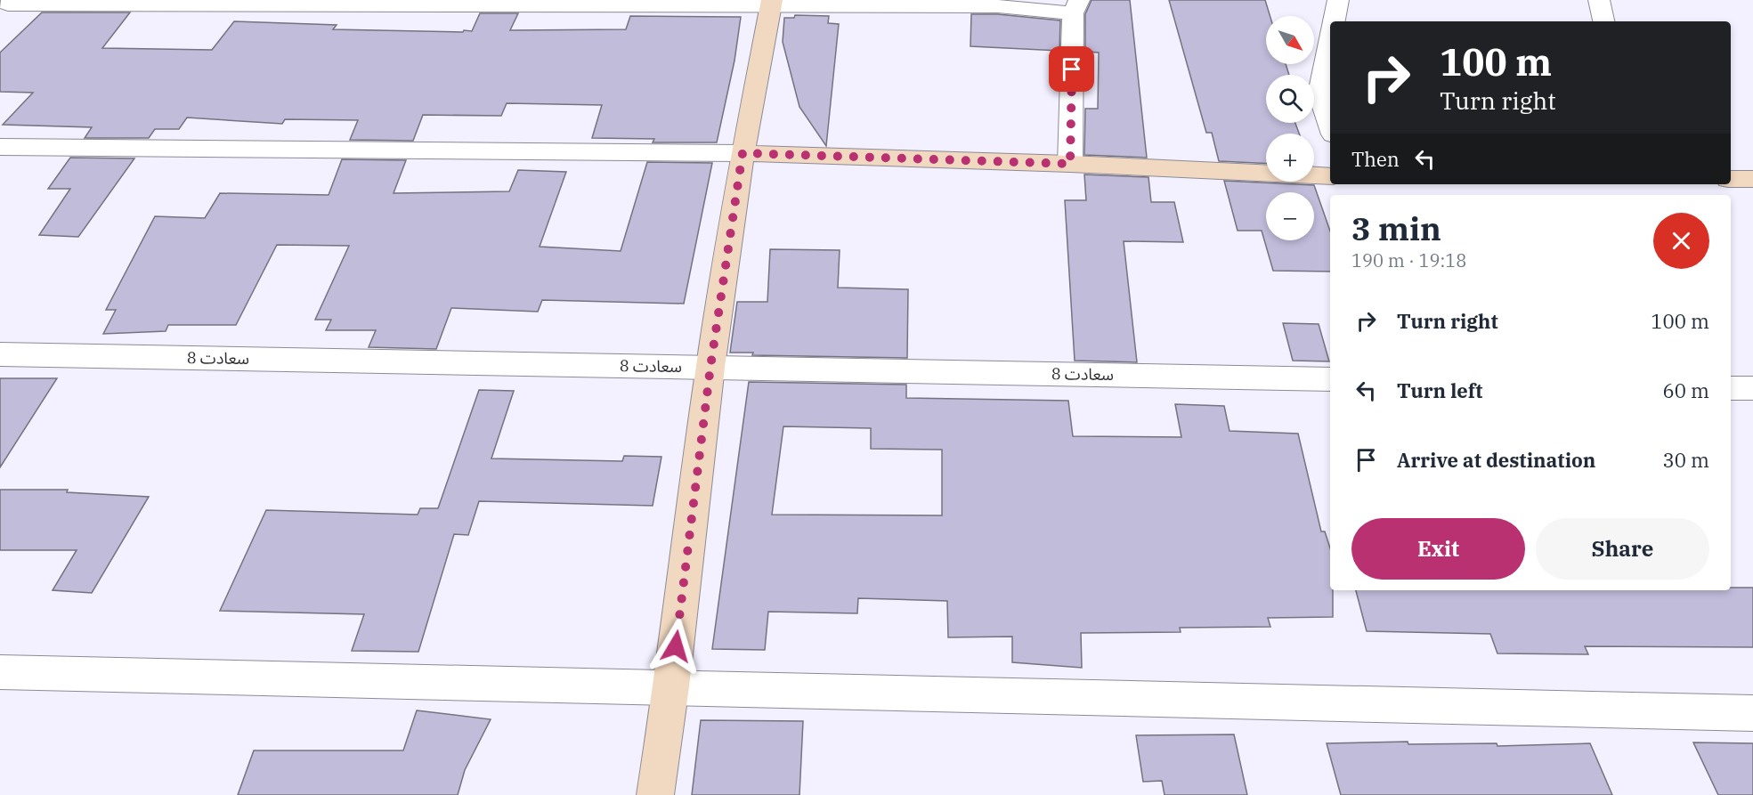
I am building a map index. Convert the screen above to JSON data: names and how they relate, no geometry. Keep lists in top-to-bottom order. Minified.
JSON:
{"streets":{"street":["سعادت 8"]},"north":"bottom right","page":{"map_buttons":["+","−"],"turn":["100 m","Turn right"],"then":"Then","heading":["3 min","190 m · 19:18"],"list":[{"name":"Turn right","value":"100 m"},{"name":"Turn left","value":"60 m"},{"name":"Arrive at destination","value":"30 m"}],"buttons":["Exit","Share"]}}
